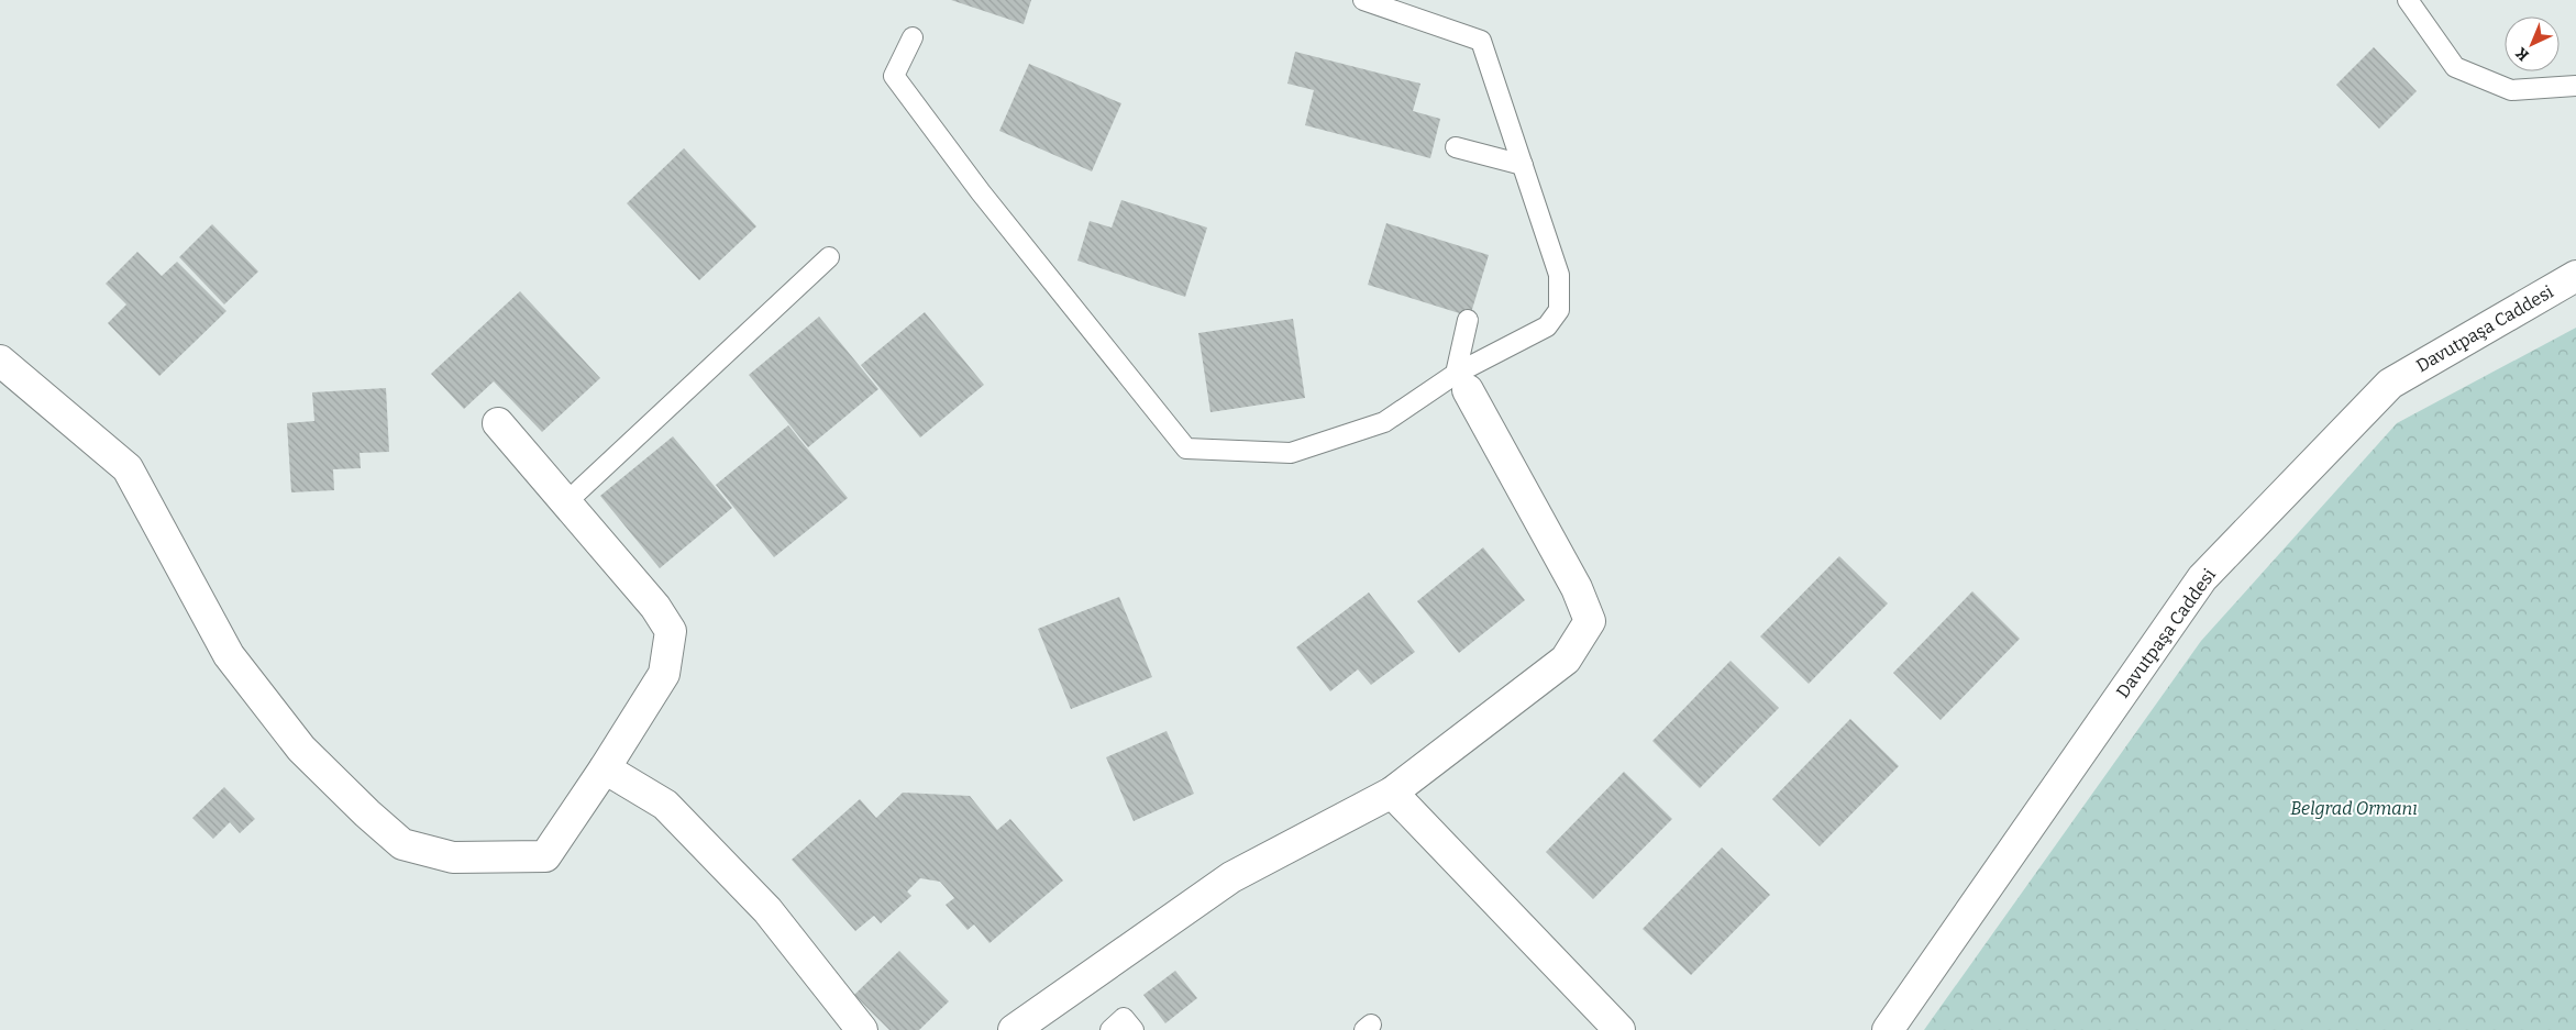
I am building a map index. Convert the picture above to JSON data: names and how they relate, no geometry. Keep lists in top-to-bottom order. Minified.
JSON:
{"streets":{"street":["Davutpaşa Caddesi"]},"parks":["Belgrad Ormanı"],"north":"bottom left"}
